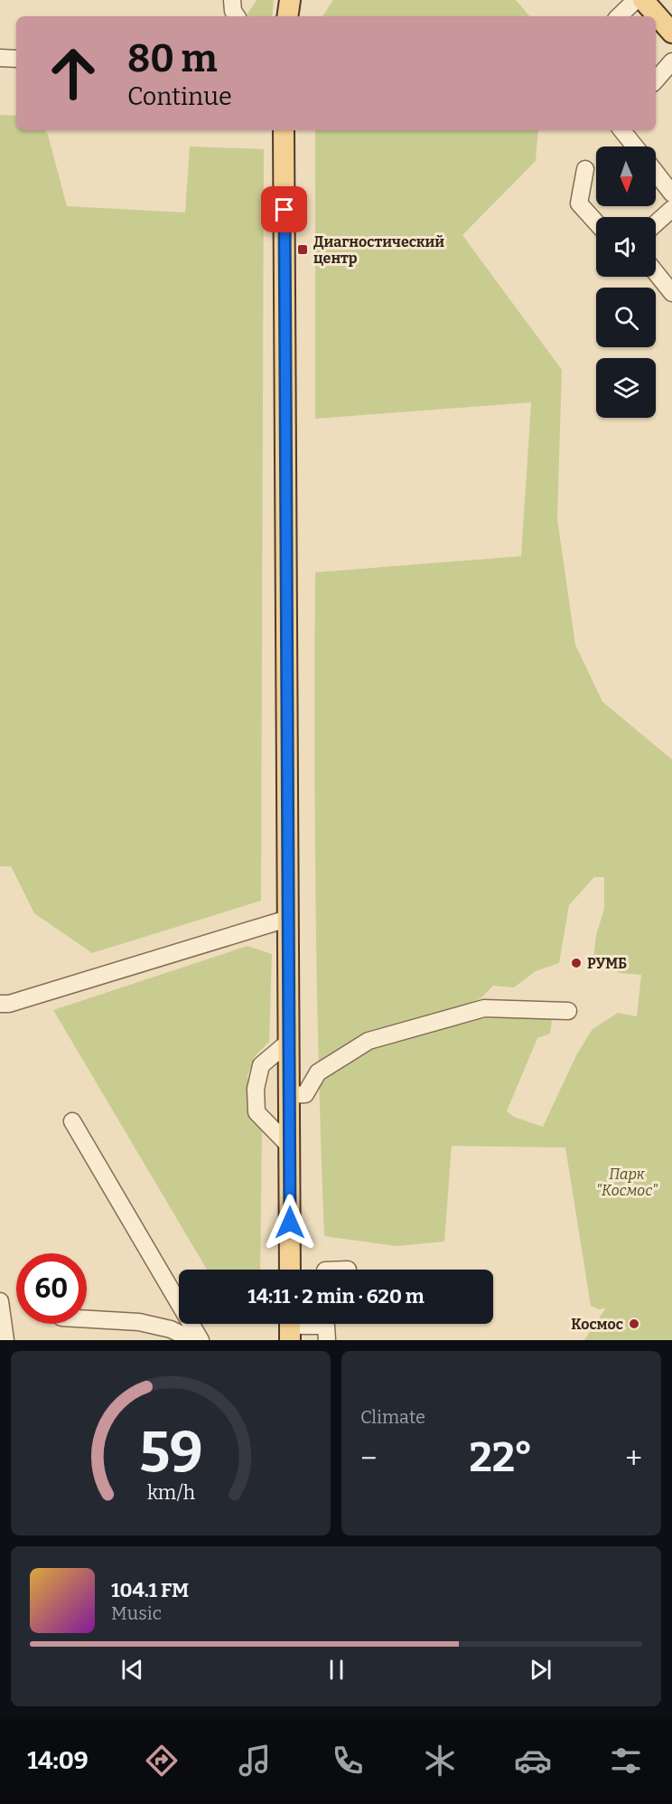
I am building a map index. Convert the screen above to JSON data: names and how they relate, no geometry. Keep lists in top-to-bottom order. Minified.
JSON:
{"parks":["Парк \"Космос\""],"places":{"transit":["Диагностический центр"],"other":["РУМБ","Космос"]},"north":"bottom","page":{"turn":["80 m","Continue"],"limit":"60","trip":"14:11 · 2 min · 620 m","tile":"Climate","heat":["−","22°","+"],"song":["104.1 FM","Music"],"tabs":"14:09","gauge":["59","km/h"]}}
